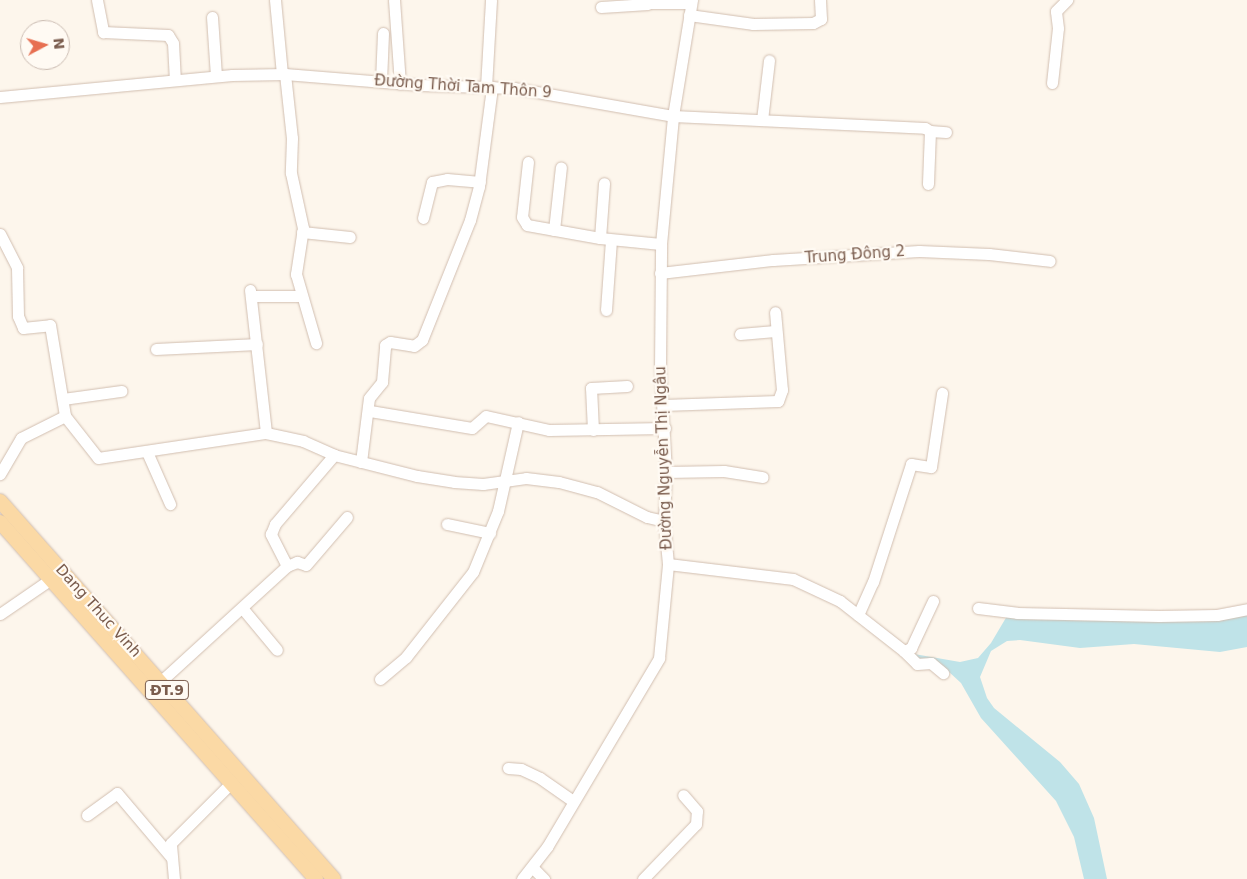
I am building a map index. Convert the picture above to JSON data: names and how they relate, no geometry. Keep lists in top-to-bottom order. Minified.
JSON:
{"streets":{"main road":["Dang Thuc Vinh","ĐT.9"],"street":["Đường Thời Tam Thôn 9","Trung Đông 2","Đường Nguyễn Thị Ngâu"]},"crossings":[["Đường Thời Tam Thôn 9","Đường Nguyễn Thị Ngâu"],["Trung Đông 2","Đường Nguyễn Thị Ngâu"]],"north":"right"}
